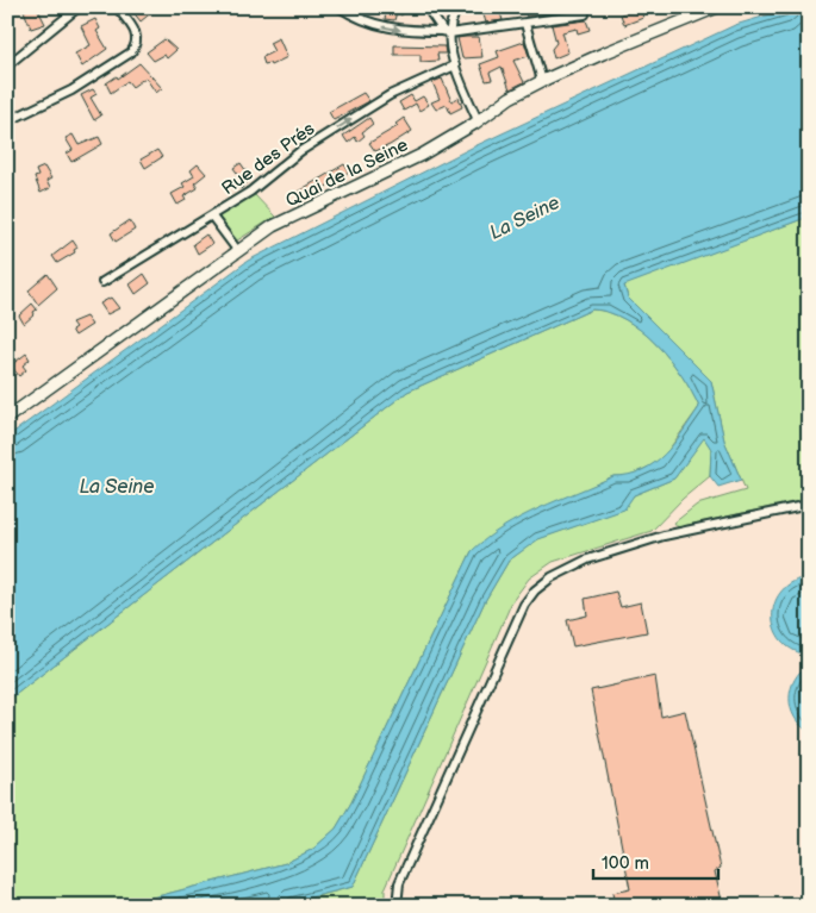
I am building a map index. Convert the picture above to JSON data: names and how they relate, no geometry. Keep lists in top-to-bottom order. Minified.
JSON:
{"streets":{"street":["Rue des Prés","Quai de la Seine"]},"one_way":["Rue des Prés"],"water":["La Seine"],"scale_bar":"100 m"}
